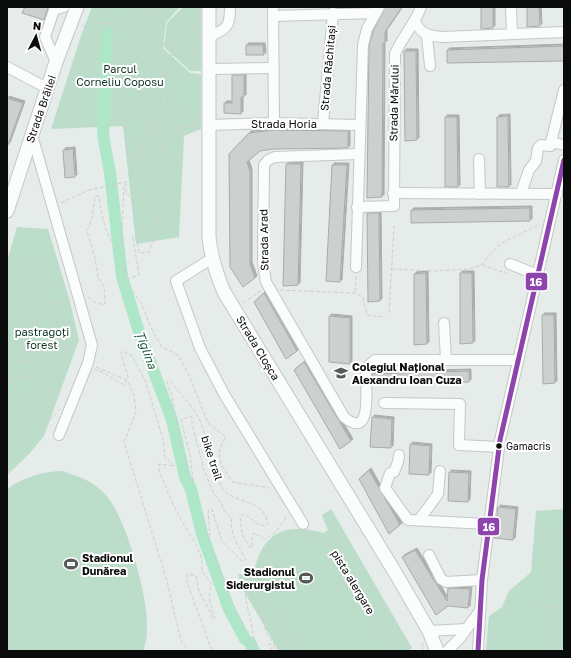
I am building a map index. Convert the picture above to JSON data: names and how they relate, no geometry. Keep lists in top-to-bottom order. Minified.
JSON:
{"streets":{"main road":["Strada Brăilei","Strada Cloșca"],"street":["Strada Răchitași","Strada Mărului","Strada Horia","Strada Arad"],"path":["bike trail","pista alergare"]},"crossings":[["Strada Răchitași","Strada Horia"],["Strada Horia","Strada Cloșca"]],"water":["Țiglina"],"parks":["Parcul Corneliu Coposu","pastragoți forest"],"places":{"school or university":["Colegiul Național Alexandru Ioan Cuza"],"other":["Gamacris"],"sports":["Stadionul Dunărea","Stadionul Siderurgistul"]},"lines":["transit line 16"],"north":"top"}
